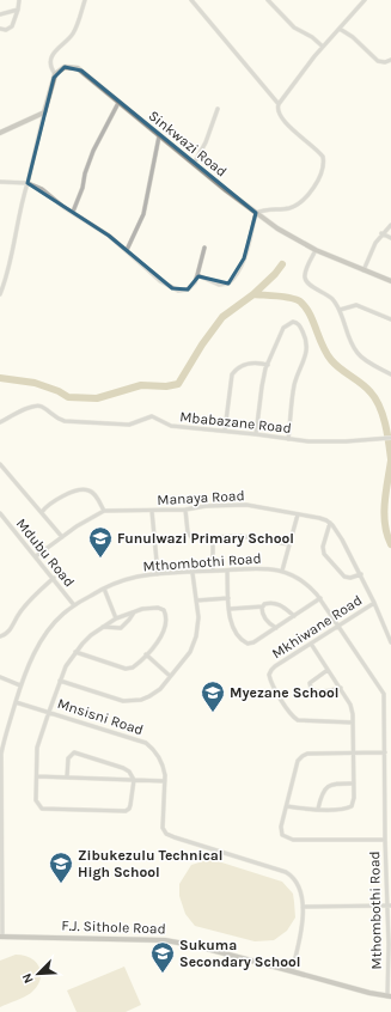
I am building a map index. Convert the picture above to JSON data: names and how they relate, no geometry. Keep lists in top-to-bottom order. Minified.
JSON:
{"streets":{"street":["Sinkwazi Road","Mbabazane Road","Manaya Road","Mdubu Road","Mthombothi Road","Mkhiwane Road","Mnsisni Road","F.J. Sithole Road"]},"crossings":[["Manaya Road","Mdubu Road"],["Mdubu Road","Mthombothi Road"],["Mthombothi Road","Mkhiwane Road"],["Mthombothi Road","Mnsisni Road"],["Mthombothi Road","F.J. Sithole Road"]],"places":{"school or university":["Funulwazi Primary School","Myezane School","Zibukezulu Technical High School","Sukuma Secondary School"]},"north":"bottom left"}
